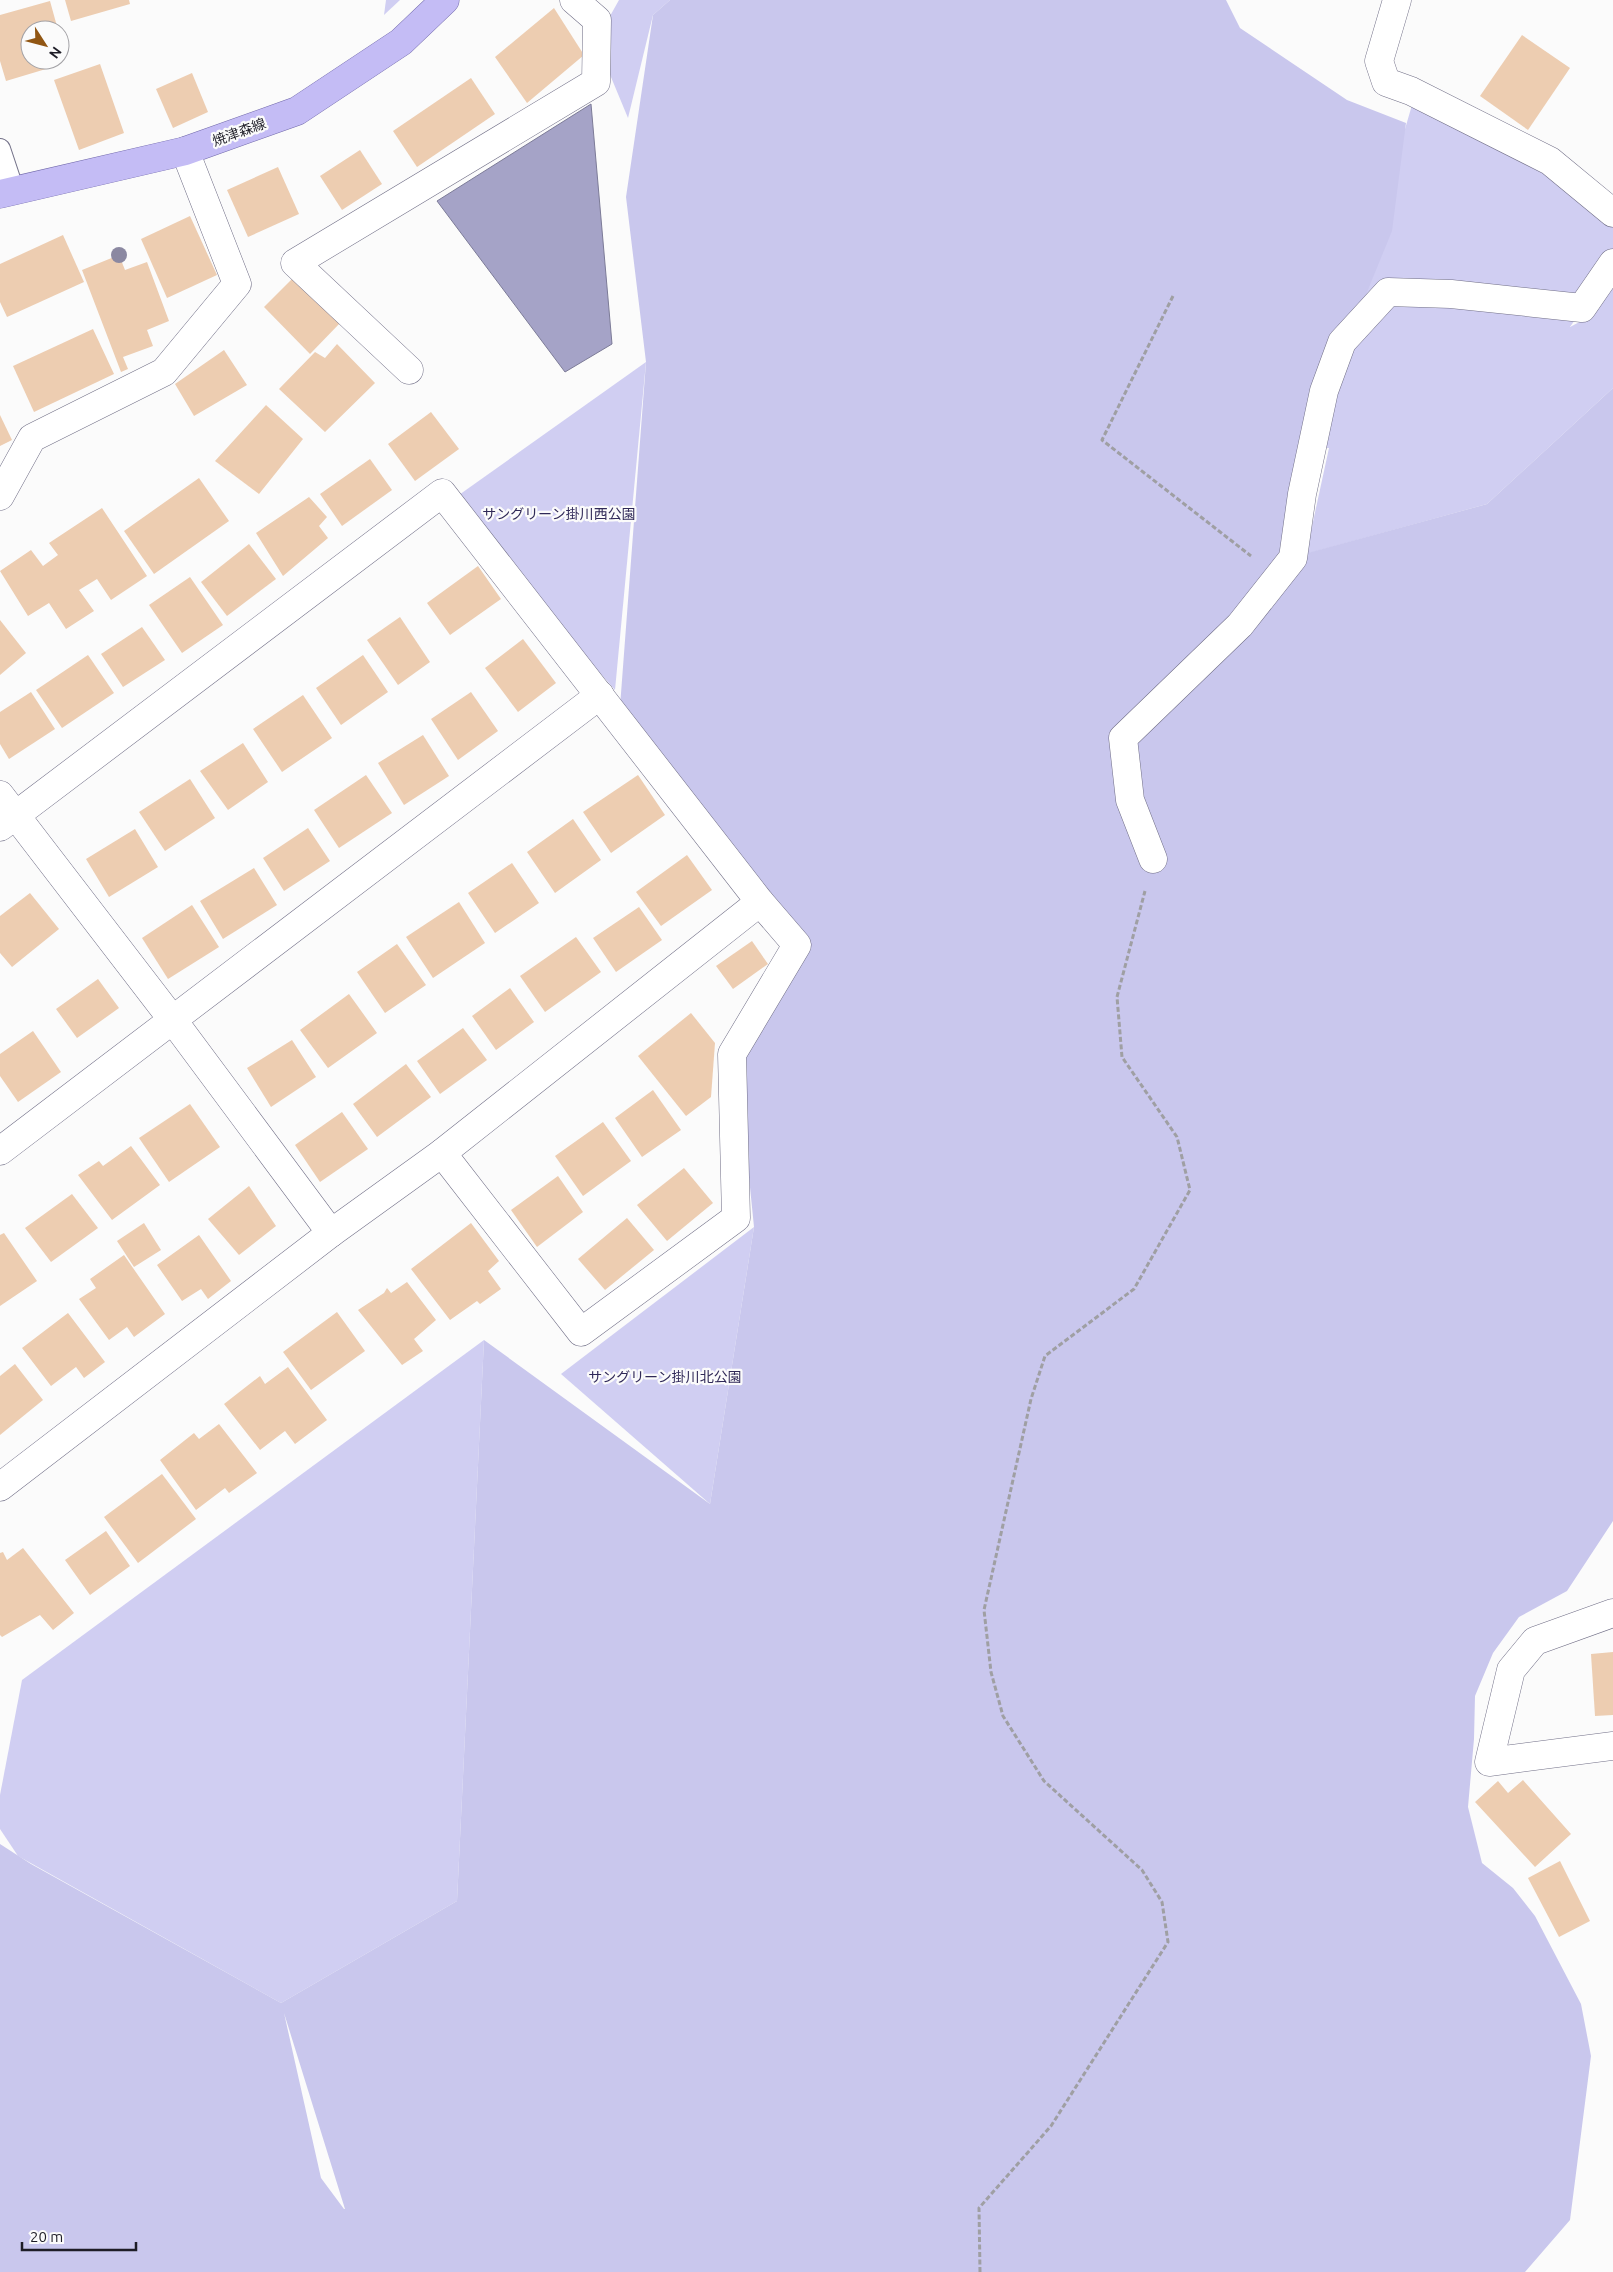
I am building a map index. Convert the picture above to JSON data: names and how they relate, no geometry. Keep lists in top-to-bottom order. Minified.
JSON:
{"streets":{"main road":["焼津森線"]},"parks":["サングリーン掛川西公園","サングリーン掛川北公園"],"scale_bar":"20 m","north":"bottom right"}
